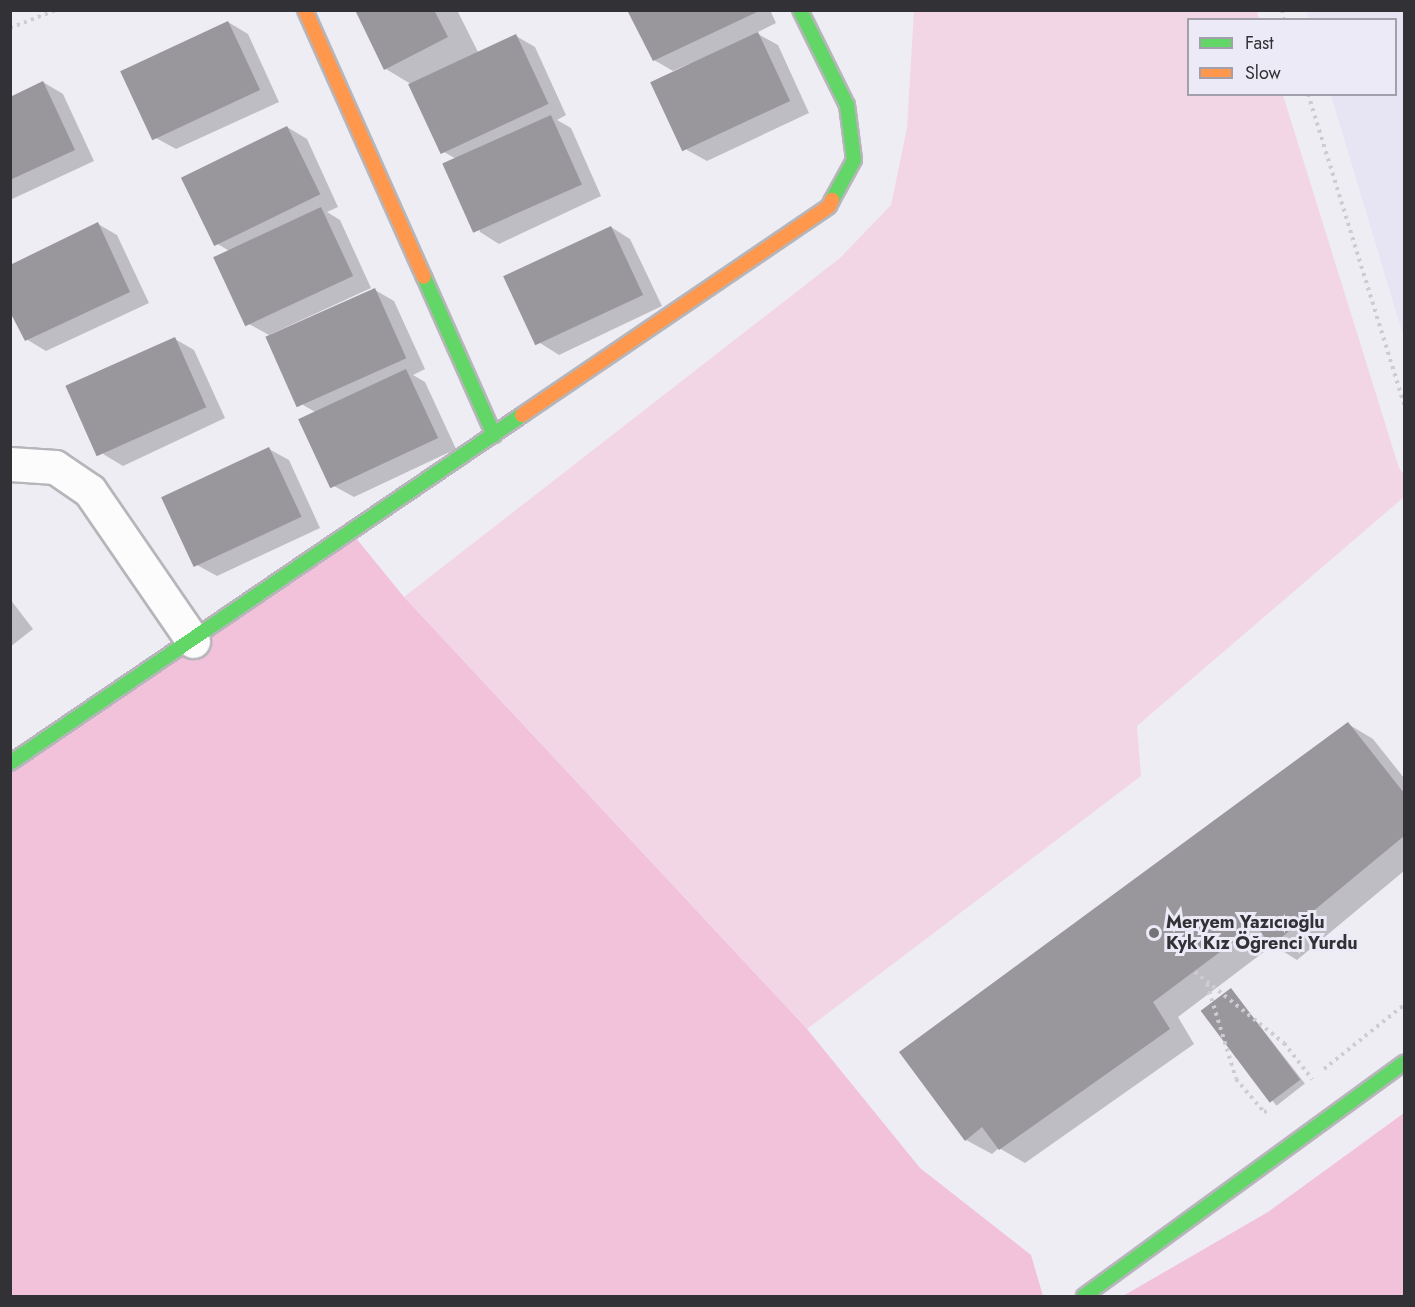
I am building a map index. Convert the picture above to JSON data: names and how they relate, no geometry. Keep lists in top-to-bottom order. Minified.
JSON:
{"places":["Meryem Yazıcıoğlu Kyk Kız Öğrenci Yurdu"],"legend":["Fast","Slow"]}
